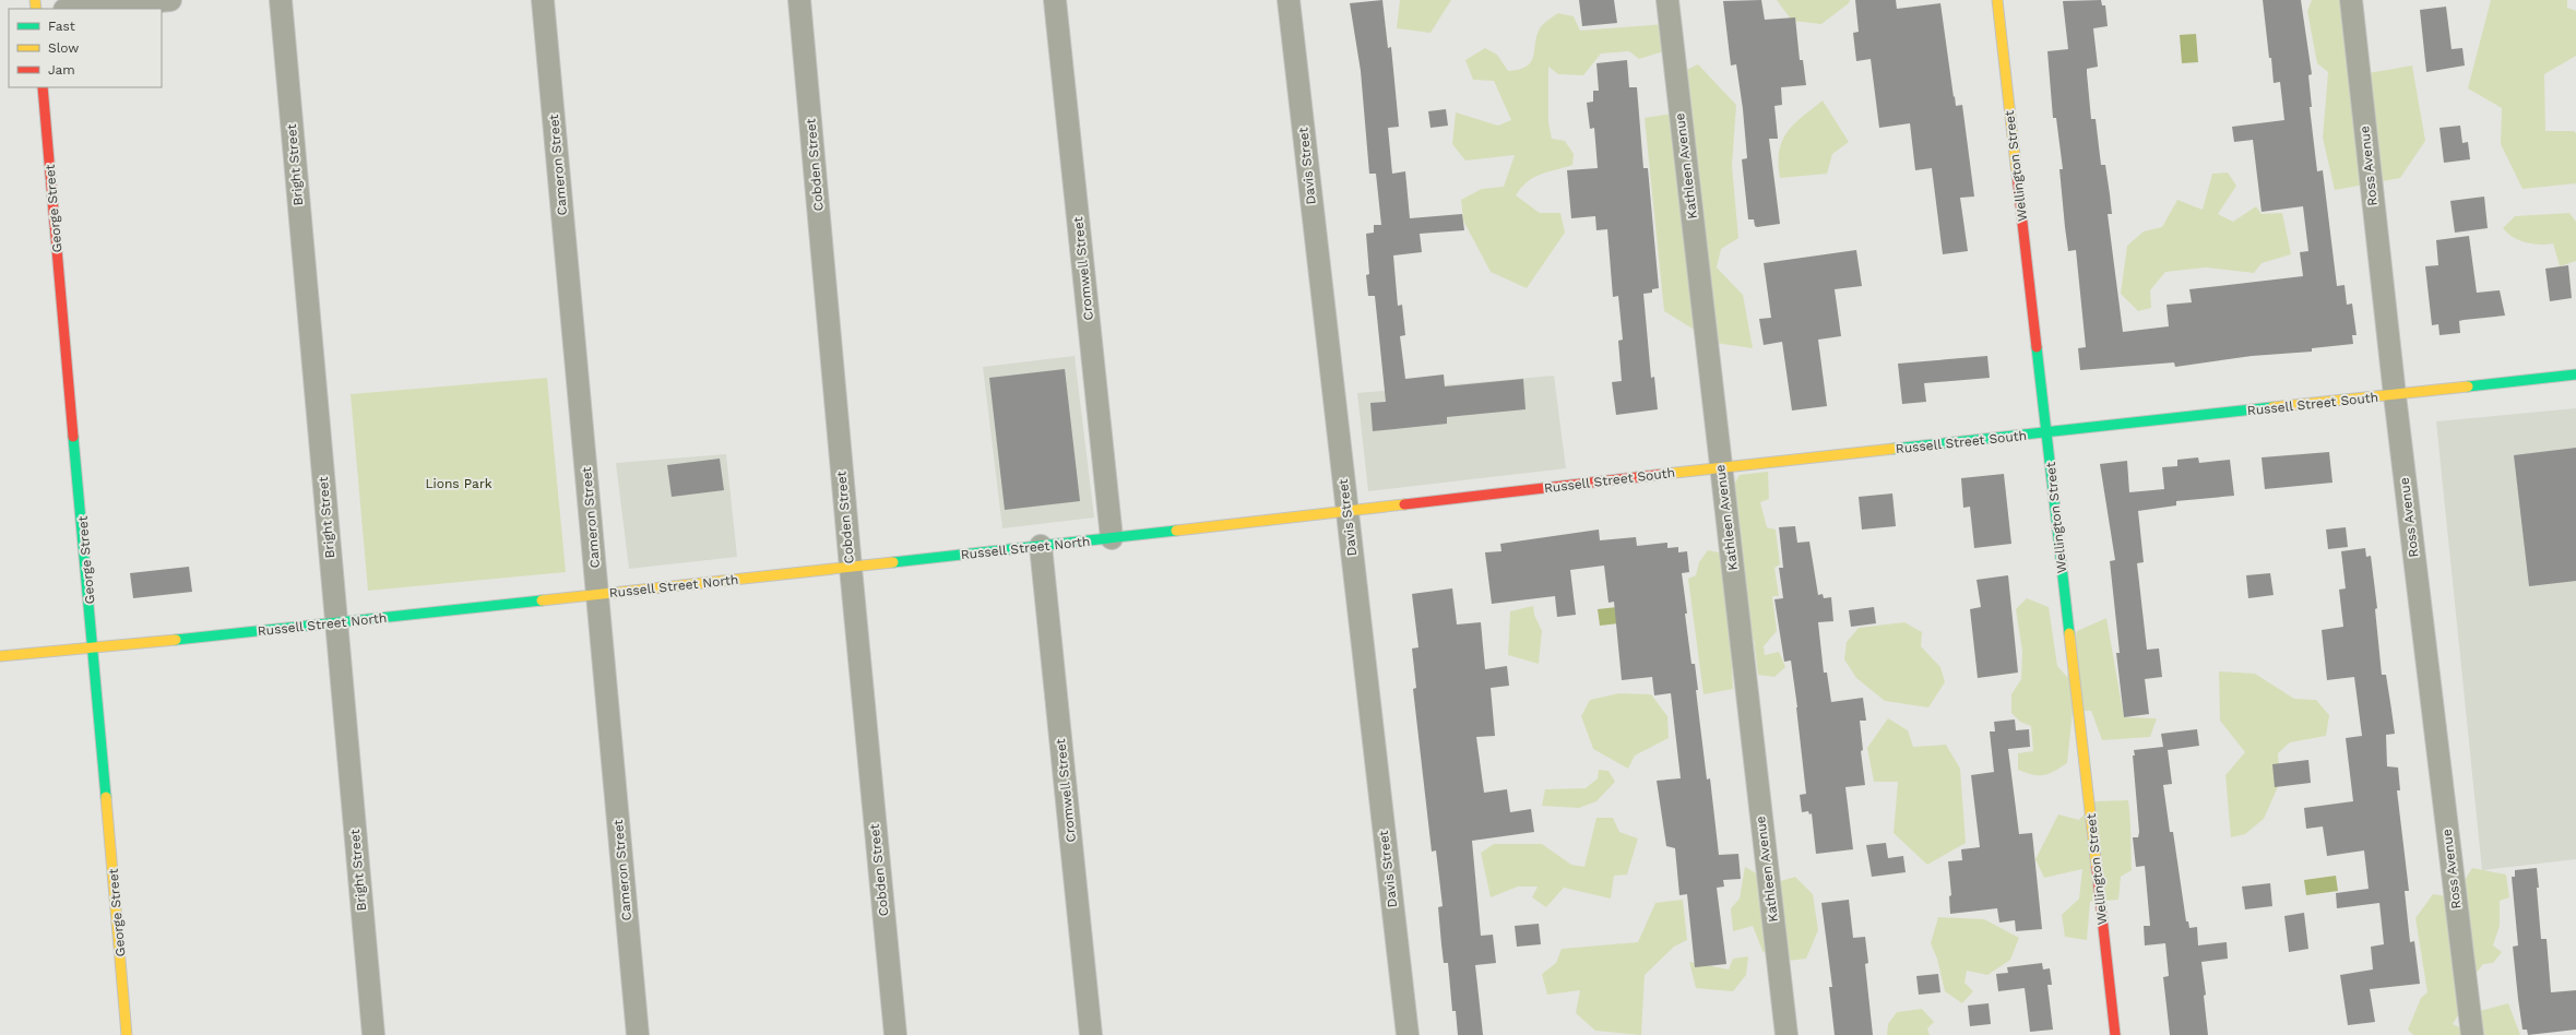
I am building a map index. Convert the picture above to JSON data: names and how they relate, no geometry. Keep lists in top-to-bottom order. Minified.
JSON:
{"streets":{"street":["Bright Street","Cameron Street","Cobden Street","Davis Street","Kathleen Avenue","Wellington Street","Ross Avenue","George Street","Cromwell Street","Russell Street South","Russell Street North"]},"crossings":[["Bright Street","Russell Street North"],["Cameron Street","Russell Street North"],["Cobden Street","Russell Street North"],["Davis Street","Russell Street South"],["Davis Street","Russell Street North"],["Kathleen Avenue","Russell Street South"],["Wellington Street","Russell Street South"],["Ross Avenue","Russell Street South"],["George Street","Russell Street North"],["Cromwell Street","Russell Street North"],["Russell Street South","Russell Street North"]],"parks":["Lions Park"],"legend":["Fast","Slow","Jam"]}
